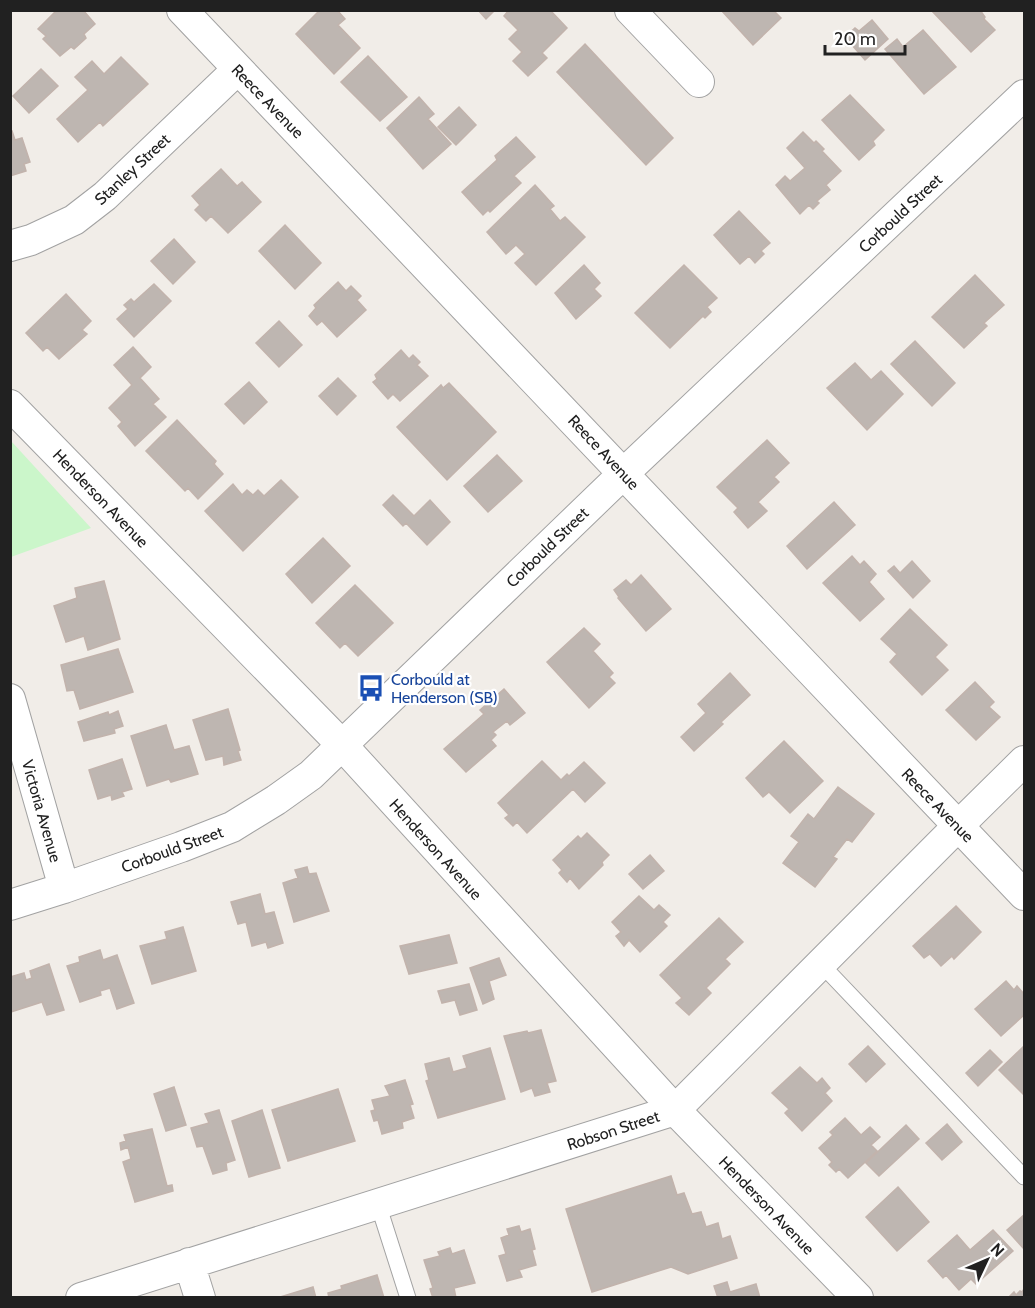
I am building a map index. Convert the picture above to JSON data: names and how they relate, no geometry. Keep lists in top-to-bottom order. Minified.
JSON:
{"streets":{"street":["Reece Avenue","Stanley Street","Corbould Street","Henderson Avenue","Victoria Avenue","Robson Street"]},"crossings":[["Reece Avenue","Stanley Street"],["Reece Avenue","Corbould Street"],["Reece Avenue","Robson Street"],["Corbould Street","Henderson Avenue"],["Corbould Street","Victoria Avenue"],["Henderson Avenue","Robson Street"]],"places":{"bus stop":["Corbould at Henderson (SB)"]},"scale_bar":"20 m","north":"top right"}
